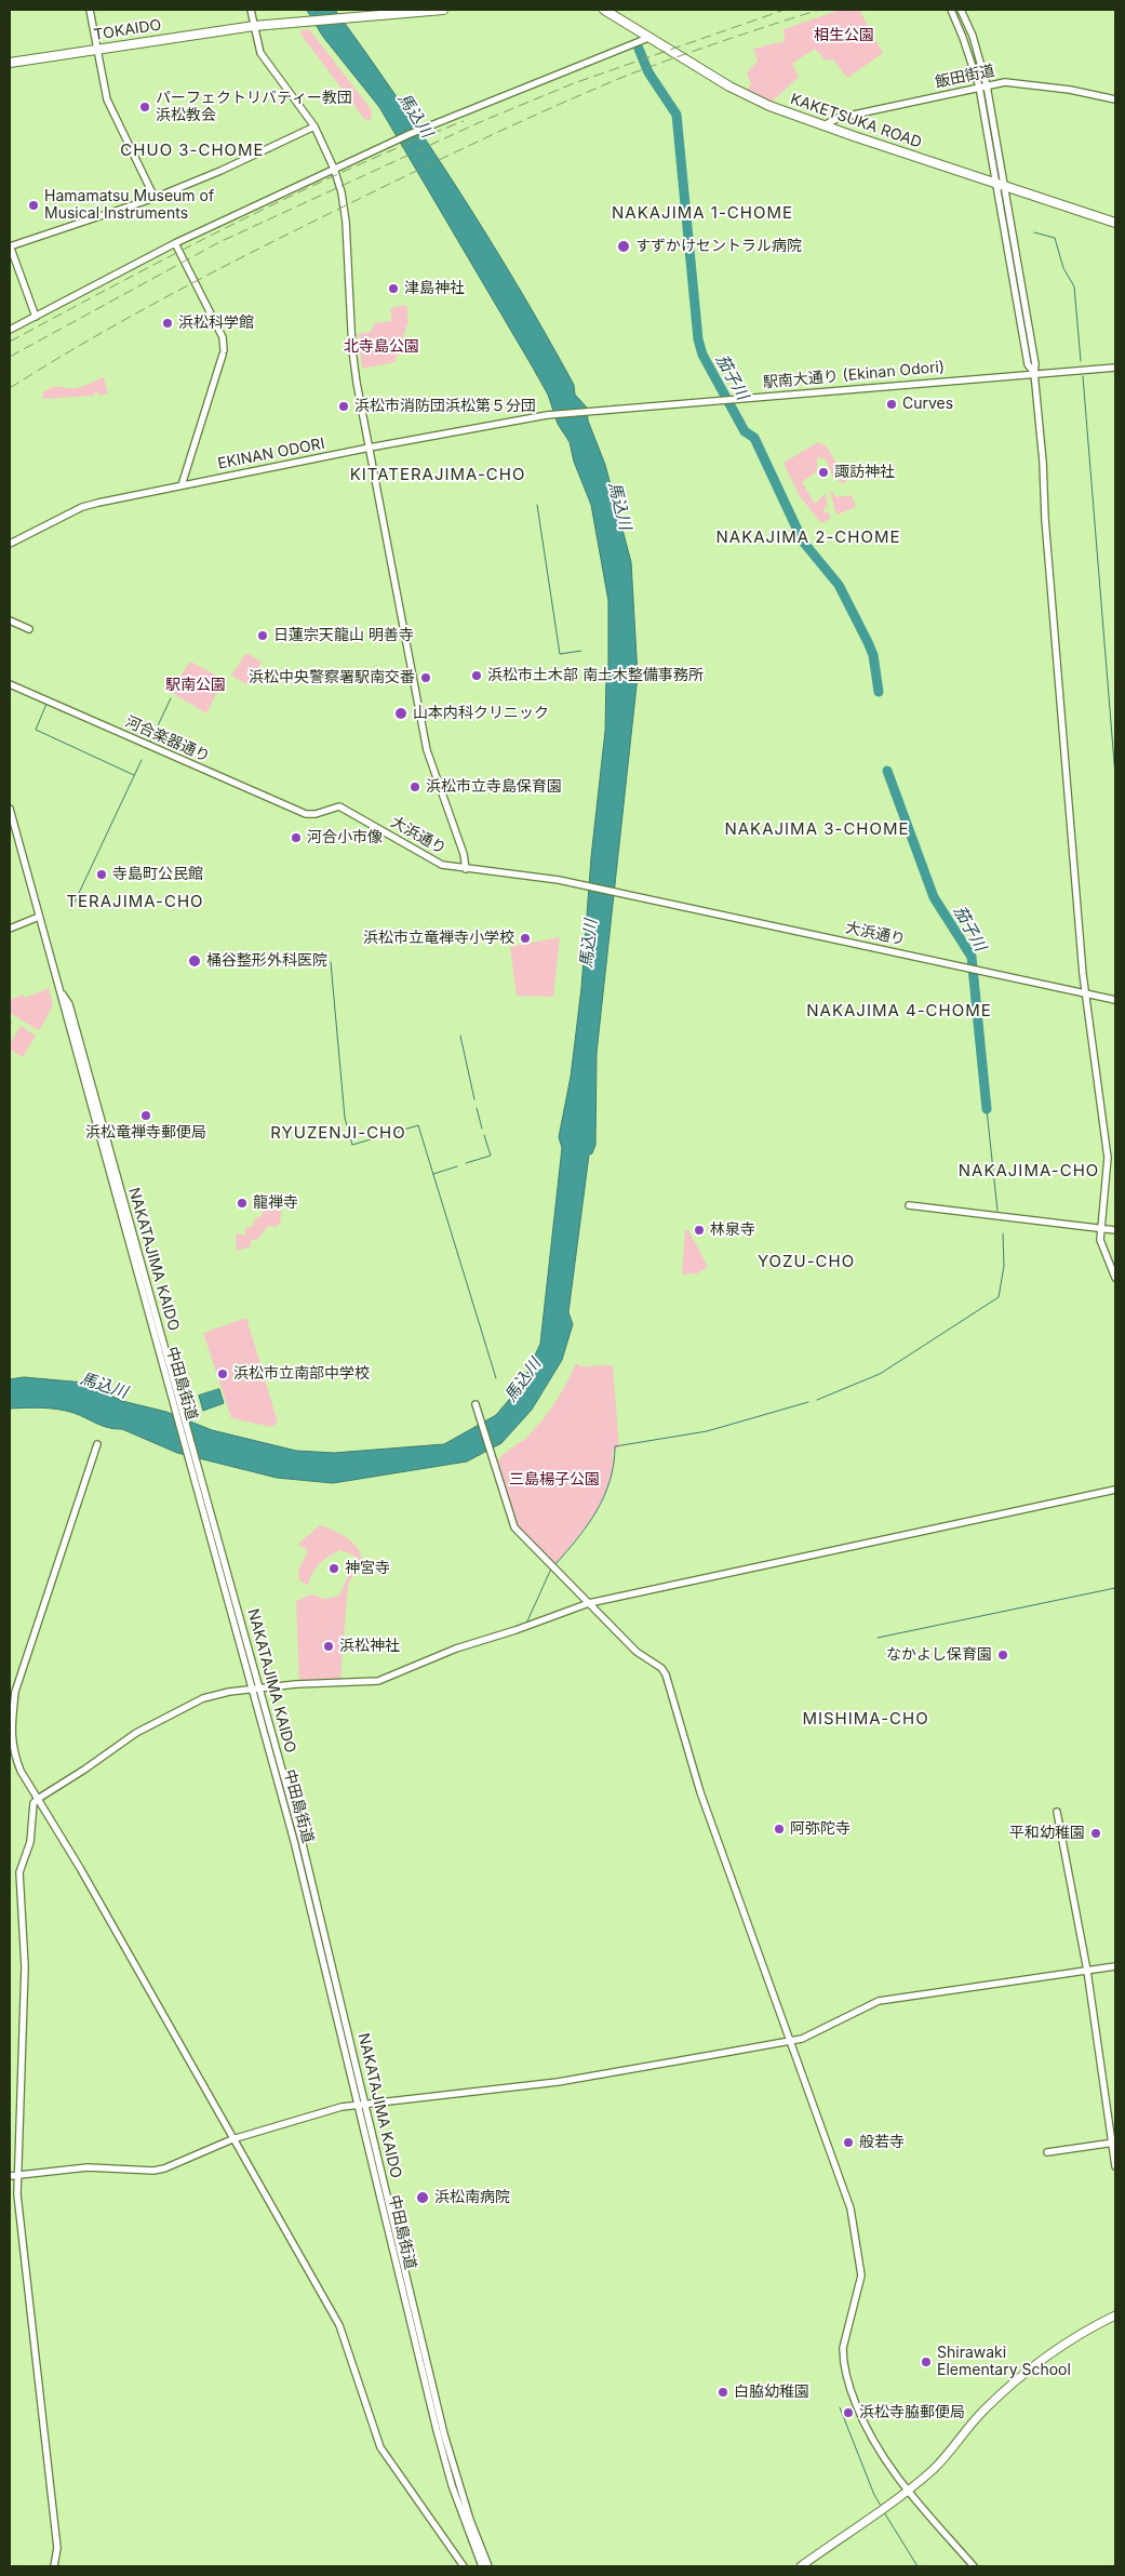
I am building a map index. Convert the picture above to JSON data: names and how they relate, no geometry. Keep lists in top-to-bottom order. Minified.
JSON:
{"streets":{"highway":["TOKAIDO","KAKETSUKA ROAD"],"street":["飯田街道","駅南大通り (Ekinan Odori)","EKINAN ODORI","河合楽器通り","大浜通り","NAKATAJIMA KAIDO","中田島街道"]},"crossings":[["飯田街道","KAKETSUKA ROAD"],["駅南大通り (Ekinan Odori)","EKINAN ODORI"],["河合楽器通り","大浜通り"],["NAKATAJIMA KAIDO","中田島街道"]],"districts":["CHUO 3-CHOME","NAKAJIMA 1-CHOME","KITATERAJIMA-CHO","NAKAJIMA 2-CHOME","NAKAJIMA 3-CHOME","TERAJIMA-CHO","NAKAJIMA 4-CHOME","RYUZENJI-CHO","NAKAJIMA-CHO","YOZU-CHO","MISHIMA-CHO"],"water":["馬込川","茄子川"],"parks":["相生公園","北寺島公園","駅南公園","三島楊子公園"],"places":["パーフェクトリバティー教団 浜松教会","Hamamatsu Museum of Musical Instruments","すずかけセントラル病院","津島神社","浜松科学館","Curves","浜松市消防団浜松第５分団","諏訪神社","日蓮宗天龍山 明善寺","浜松市土木部 南土木整備事務所","浜松中央警察署駅南交番","山本内科クリニック","浜松市立寺島保育園","河合小市像","寺島町公民館","浜松市立竜禅寺小学校","桶谷整形外科医院","浜松竜禅寺郵便局","龍禅寺","林泉寺","浜松市立南部中学校","神宮寺","浜松神社","なかよし保育園","阿弥陀寺","平和幼稚園","般若寺","浜松南病院","Shirawaki Elementary School","白脇幼稚園","浜松寺脇郵便局"]}
